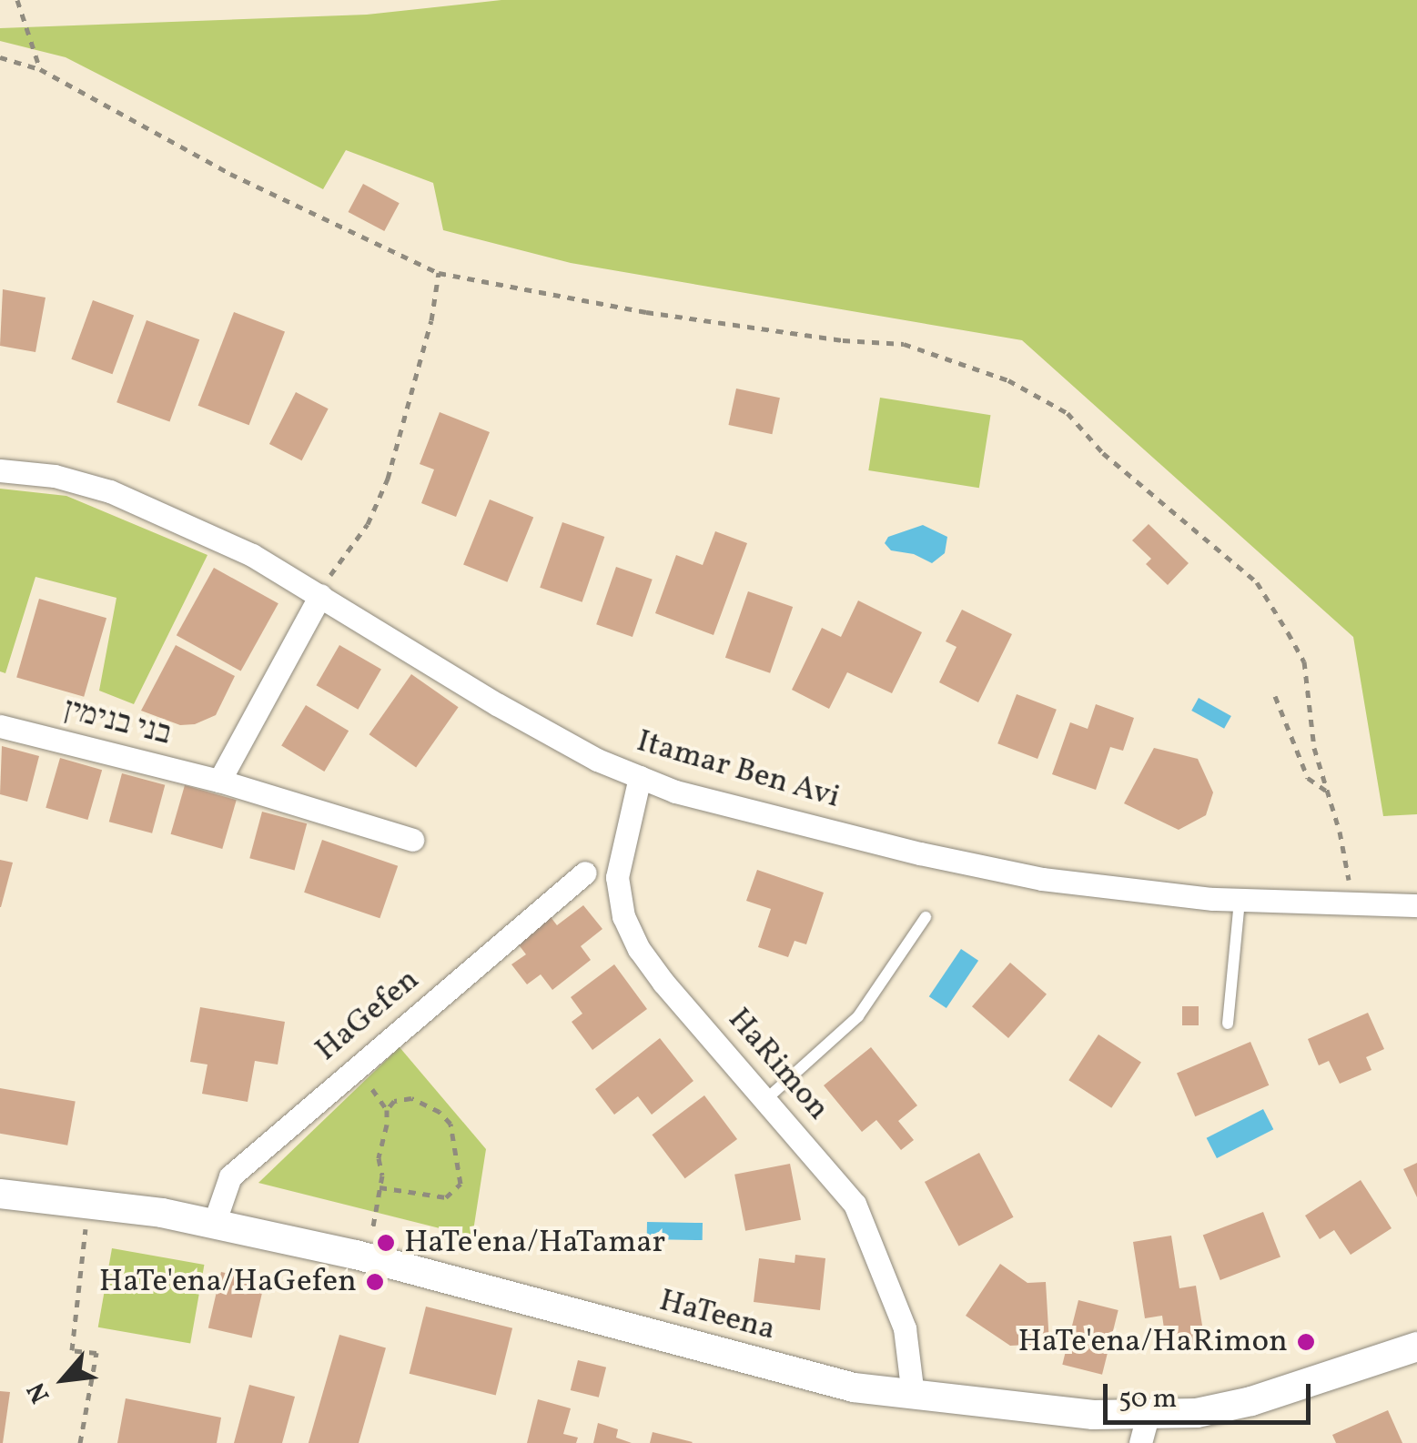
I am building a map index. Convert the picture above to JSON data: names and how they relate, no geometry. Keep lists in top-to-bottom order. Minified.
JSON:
{"streets":{"street":["בני בנימין","Itamar Ben Avi","HaGefen","HaRimon","HaTeena"]},"crossings":[["Itamar Ben Avi","HaRimon"],["HaGefen","HaTeena"],["HaRimon","HaTeena"]],"places":["HaTe'ena/HaTamar","HaTe'ena/HaGefen","HaTe'ena/HaRimon"],"scale_bar":"50 m","north":"bottom left"}
